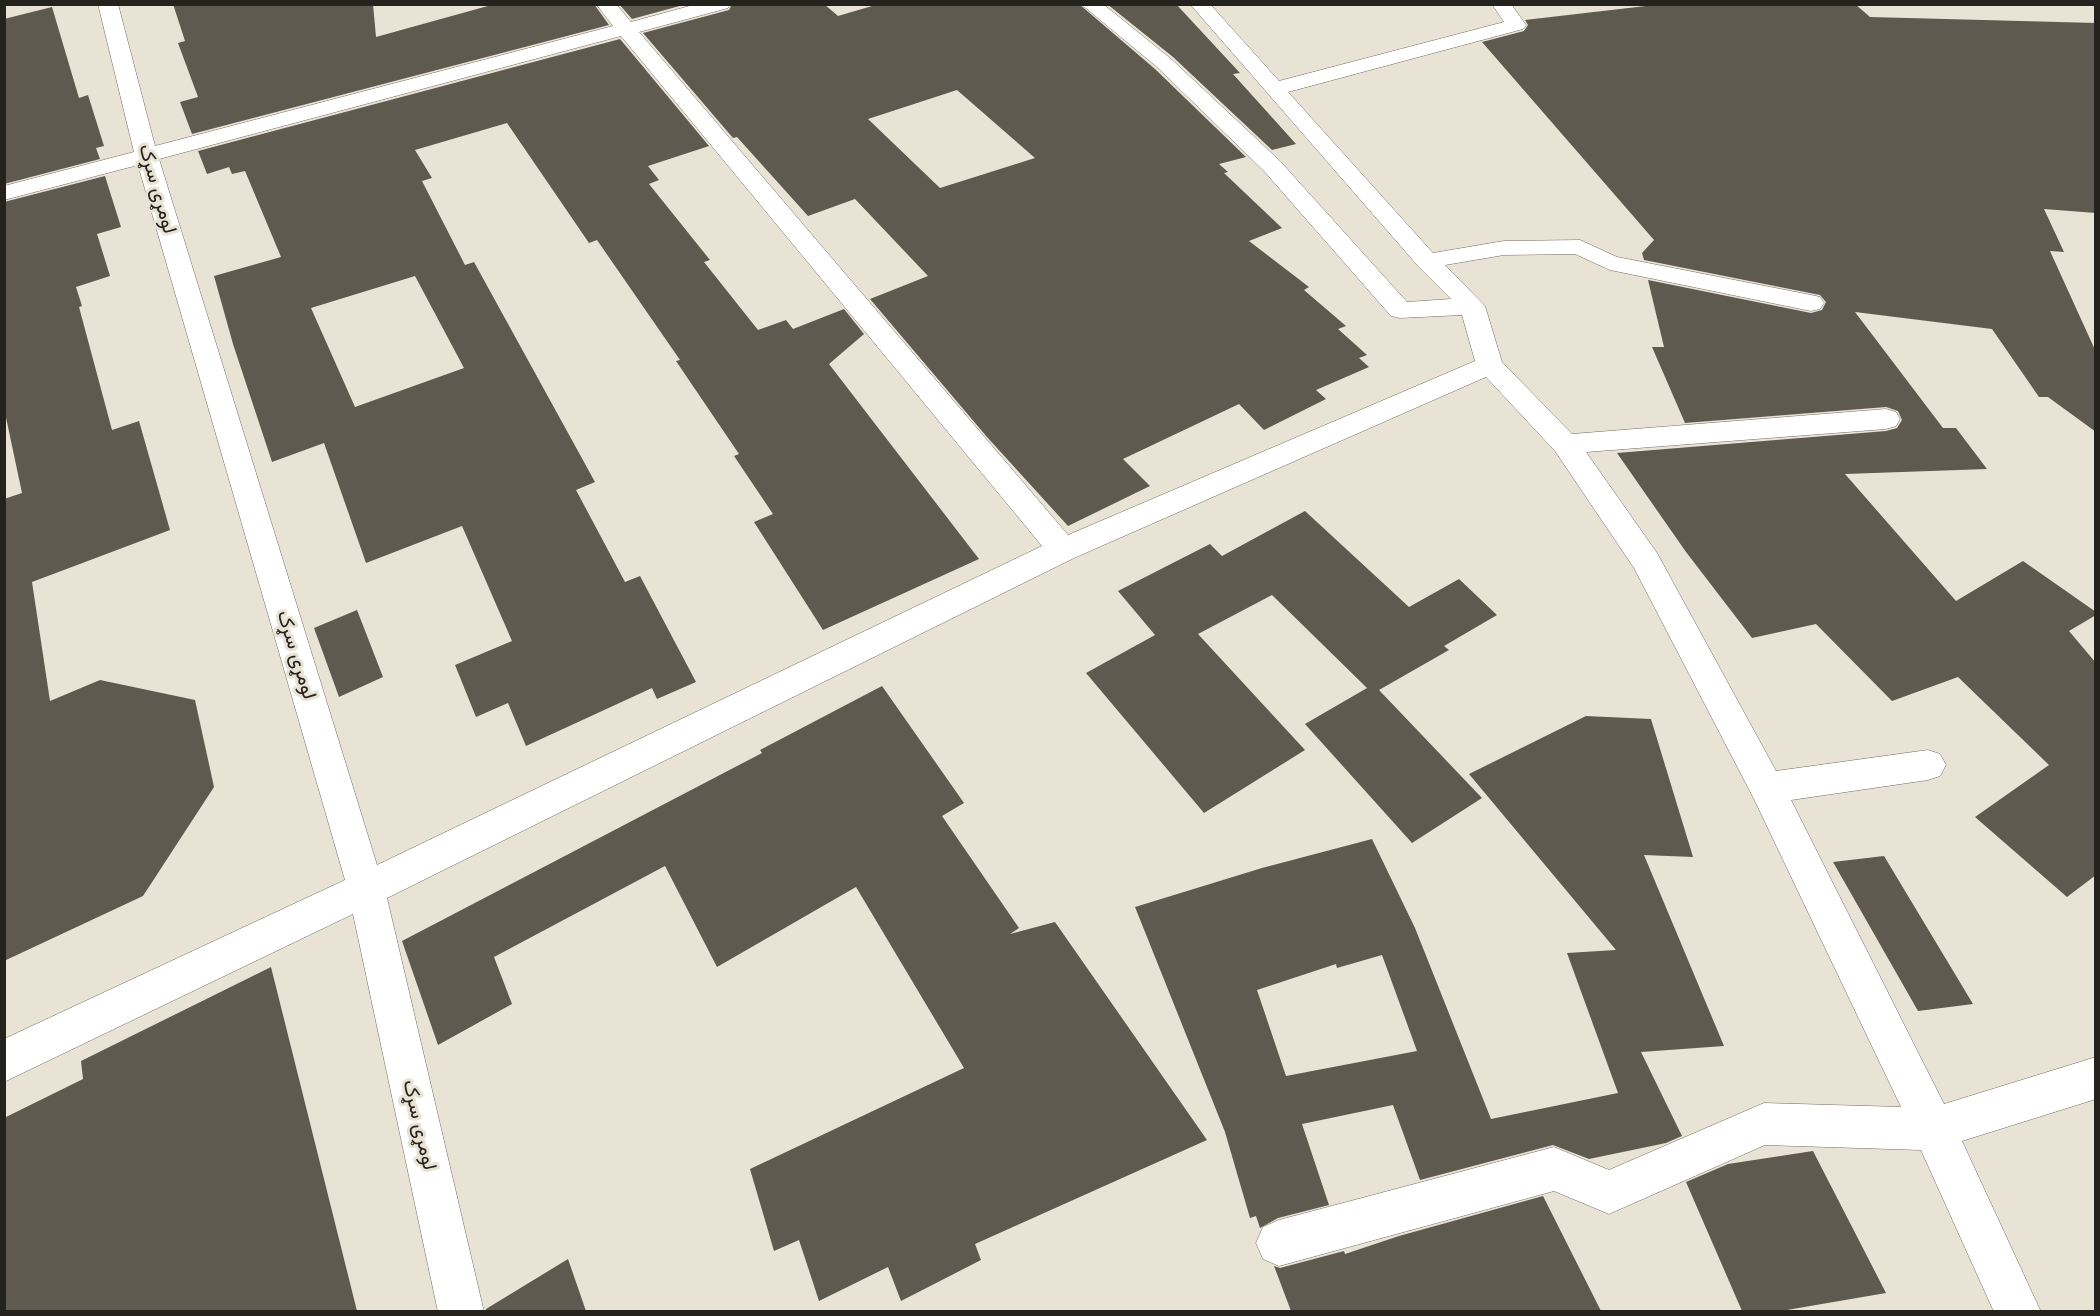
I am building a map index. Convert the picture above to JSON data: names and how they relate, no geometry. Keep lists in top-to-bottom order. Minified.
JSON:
{"streets":{"street":["لومړی سړک"]}}
